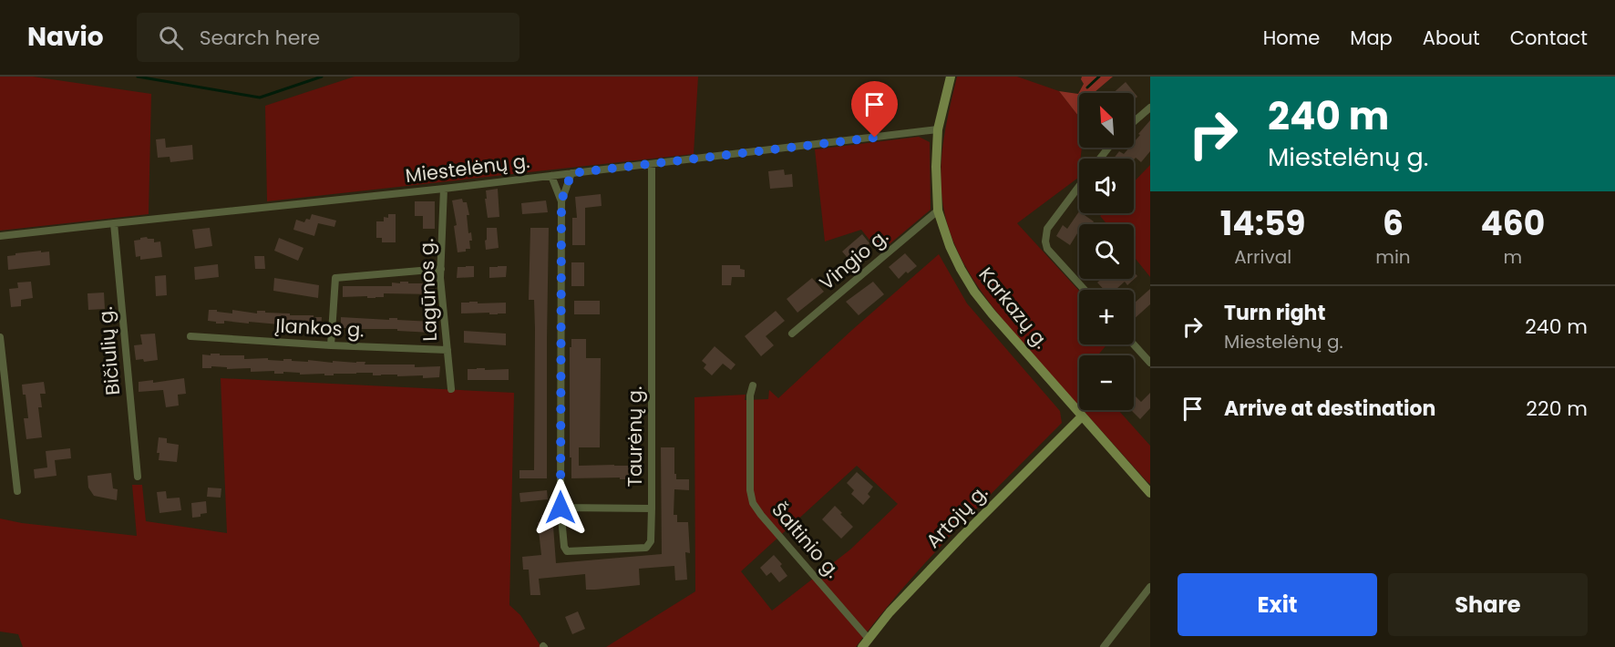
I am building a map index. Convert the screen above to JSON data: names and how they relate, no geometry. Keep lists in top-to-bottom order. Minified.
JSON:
{"streets":{"main road":["Karkazų g.","Artojų g."],"street":["Miestelėnų g.","Vingio g.","Lagūnos g.","Įlankos g.","Bičiulių g.","Taurėnų g.","Šaltinio g."]},"crossings":[["Miestelėnų g.","Lagūnos g."],["Miestelėnų g.","Karkazų g."],["Miestelėnų g.","Bičiulių g."],["Miestelėnų g.","Taurėnų g."],["Vingio g.","Karkazų g."],["Lagūnos g.","Įlankos g."],["Karkazų g.","Artojų g."],["Artojų g.","Šaltinio g."]],"north":"top left","page":{"header":"Navio","search":"Search here","nav":["Home","Map","About","Contact"],"turn":["240 m","Miestelėnų g."],"map_buttons":["+","−"],"eta":["14:59","Arrival","6","min","460","m"],"list":[{"name":"Turn right","note":"Miestelėnų g.","value":"240 m"},{"name":"Arrive at destination","value":"220 m"}],"buttons":["Exit","Share"]}}
